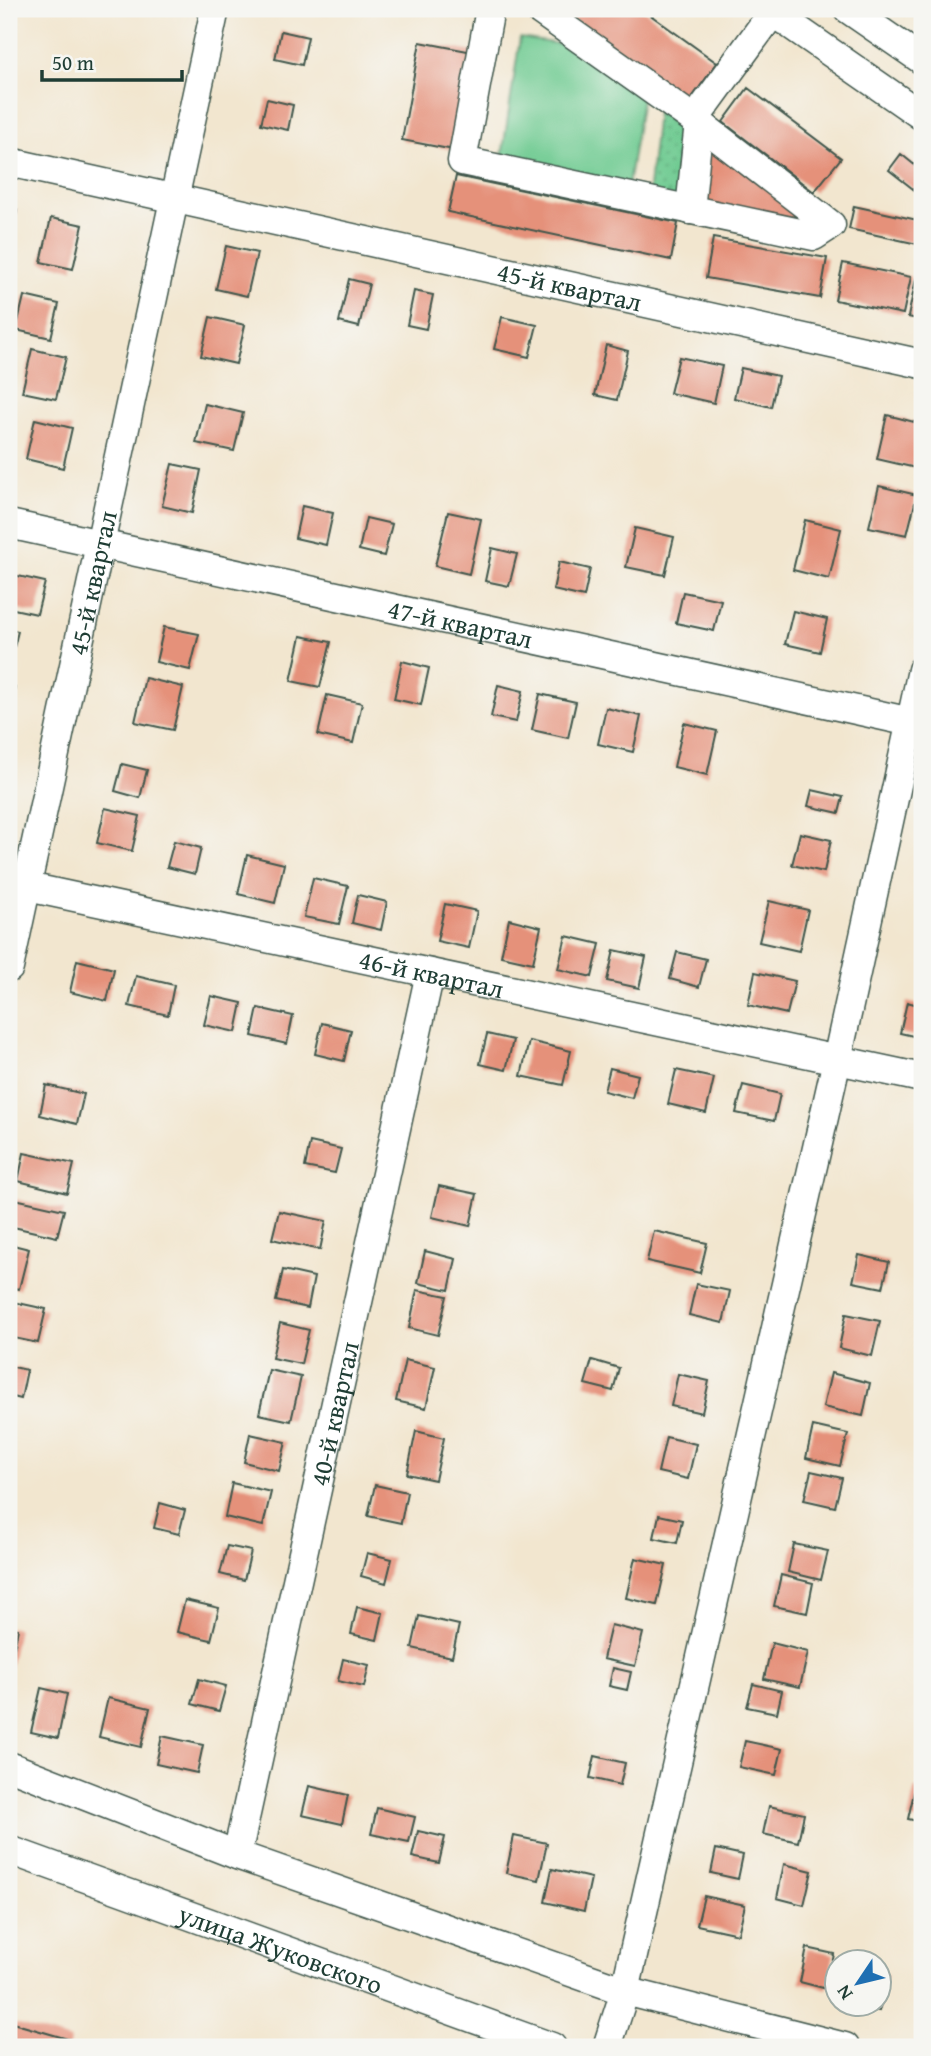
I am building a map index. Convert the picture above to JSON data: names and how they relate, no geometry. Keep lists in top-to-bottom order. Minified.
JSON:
{"streets":{"street":["45-й квартал","47-й квартал","46-й квартал","40-й квартал","улица Жуковского"]},"crossings":[["45-й квартал","47-й квартал"],["45-й квартал","46-й квартал"],["46-й квартал","40-й квартал"]],"scale_bar":"50 m","north":"bottom left"}
